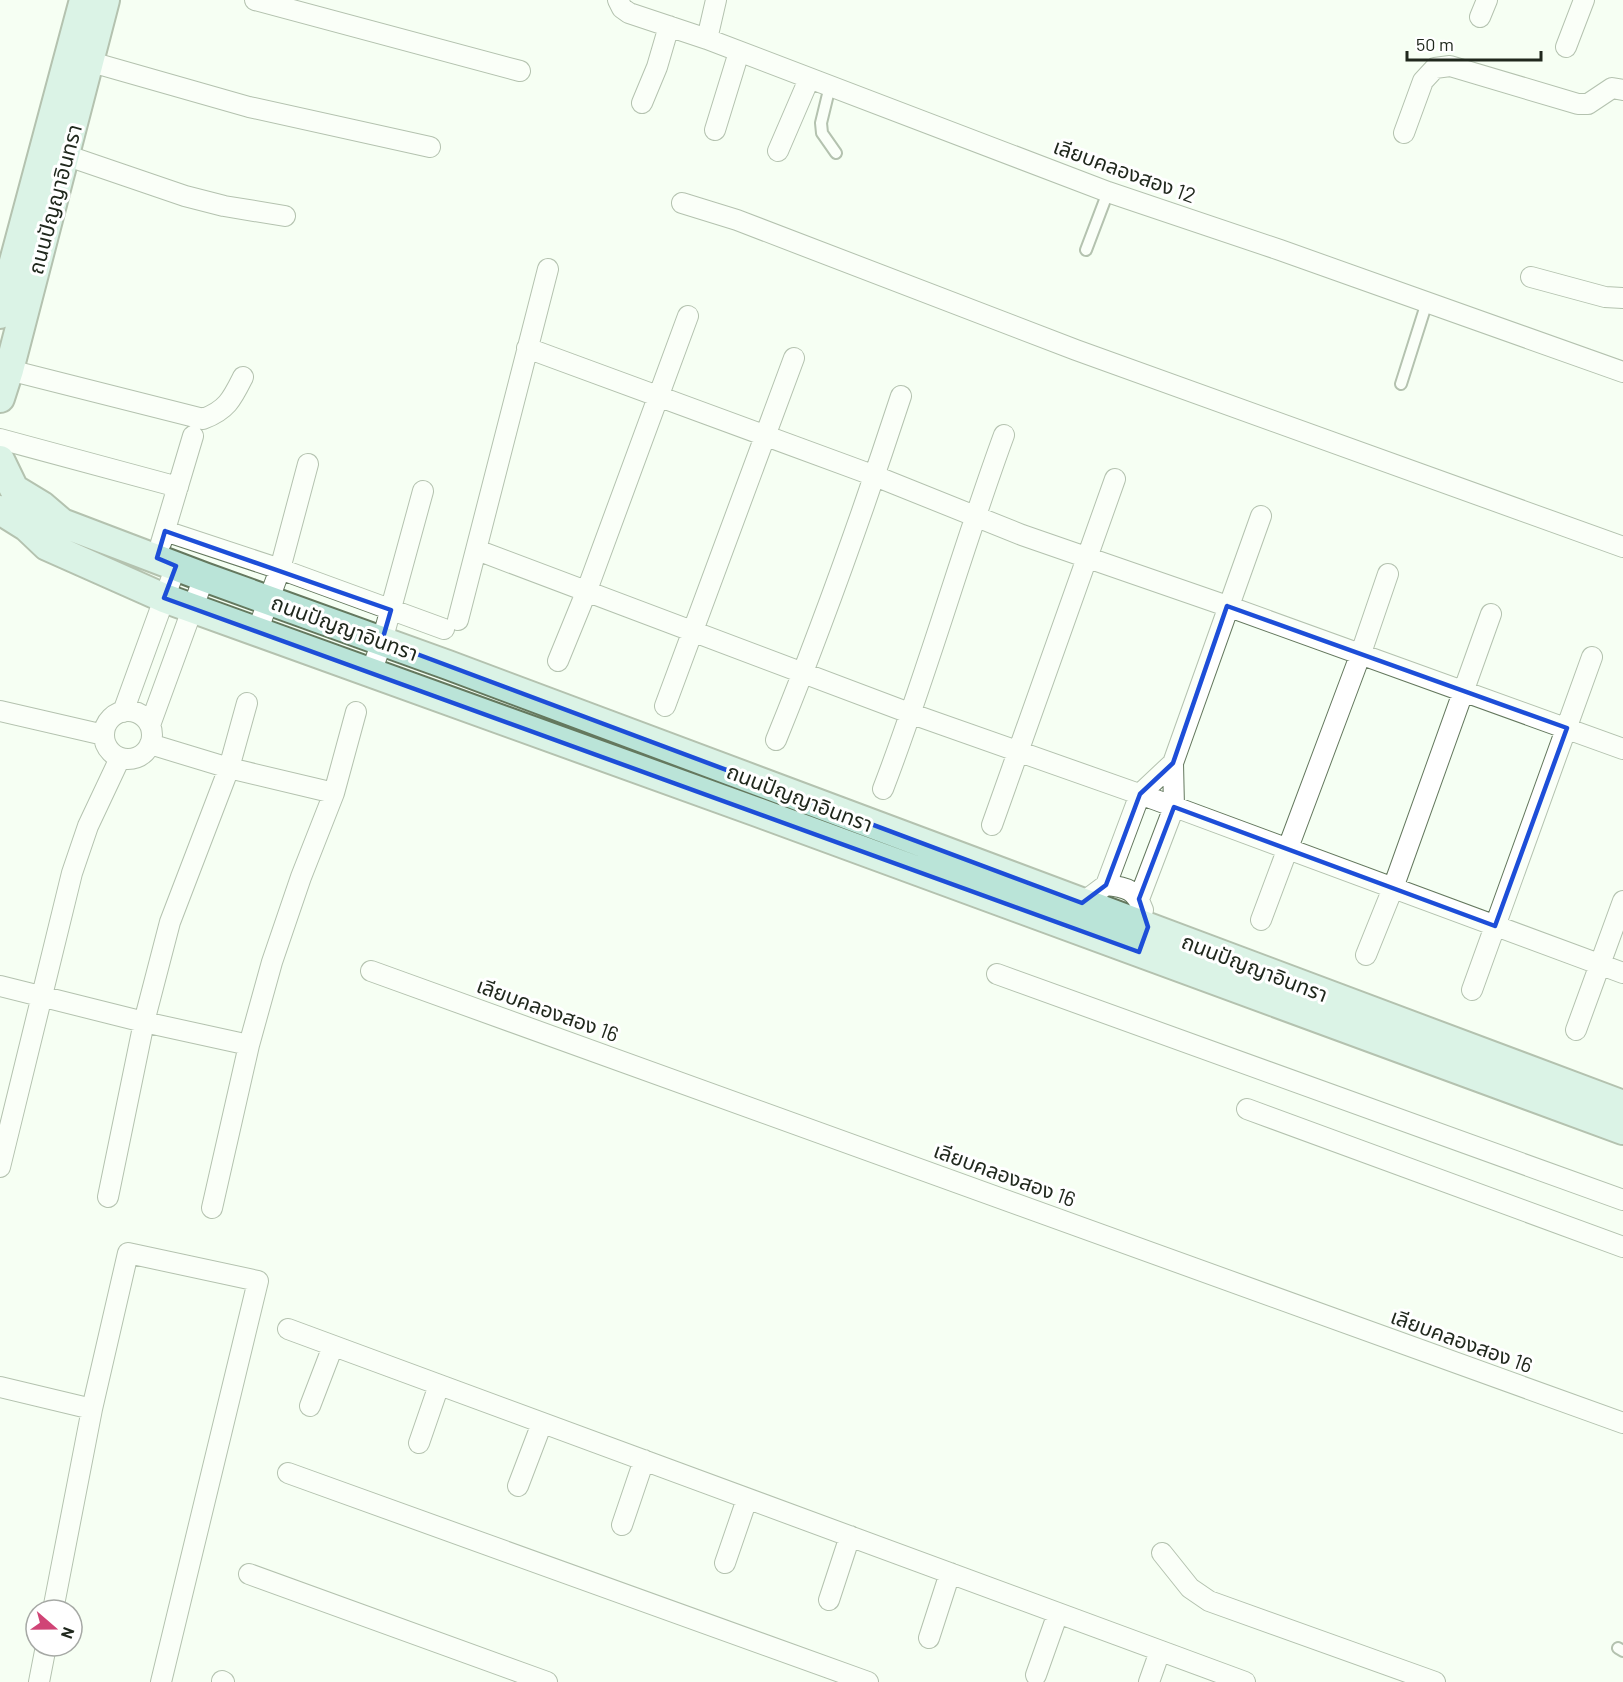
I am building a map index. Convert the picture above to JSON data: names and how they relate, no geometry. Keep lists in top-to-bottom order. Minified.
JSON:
{"streets":{"street":["เลียบคลองสอง 12","ถนนปัญญาอินทรา","เลียบคลองสอง 16"]},"scale_bar":"50 m","north":"right"}
